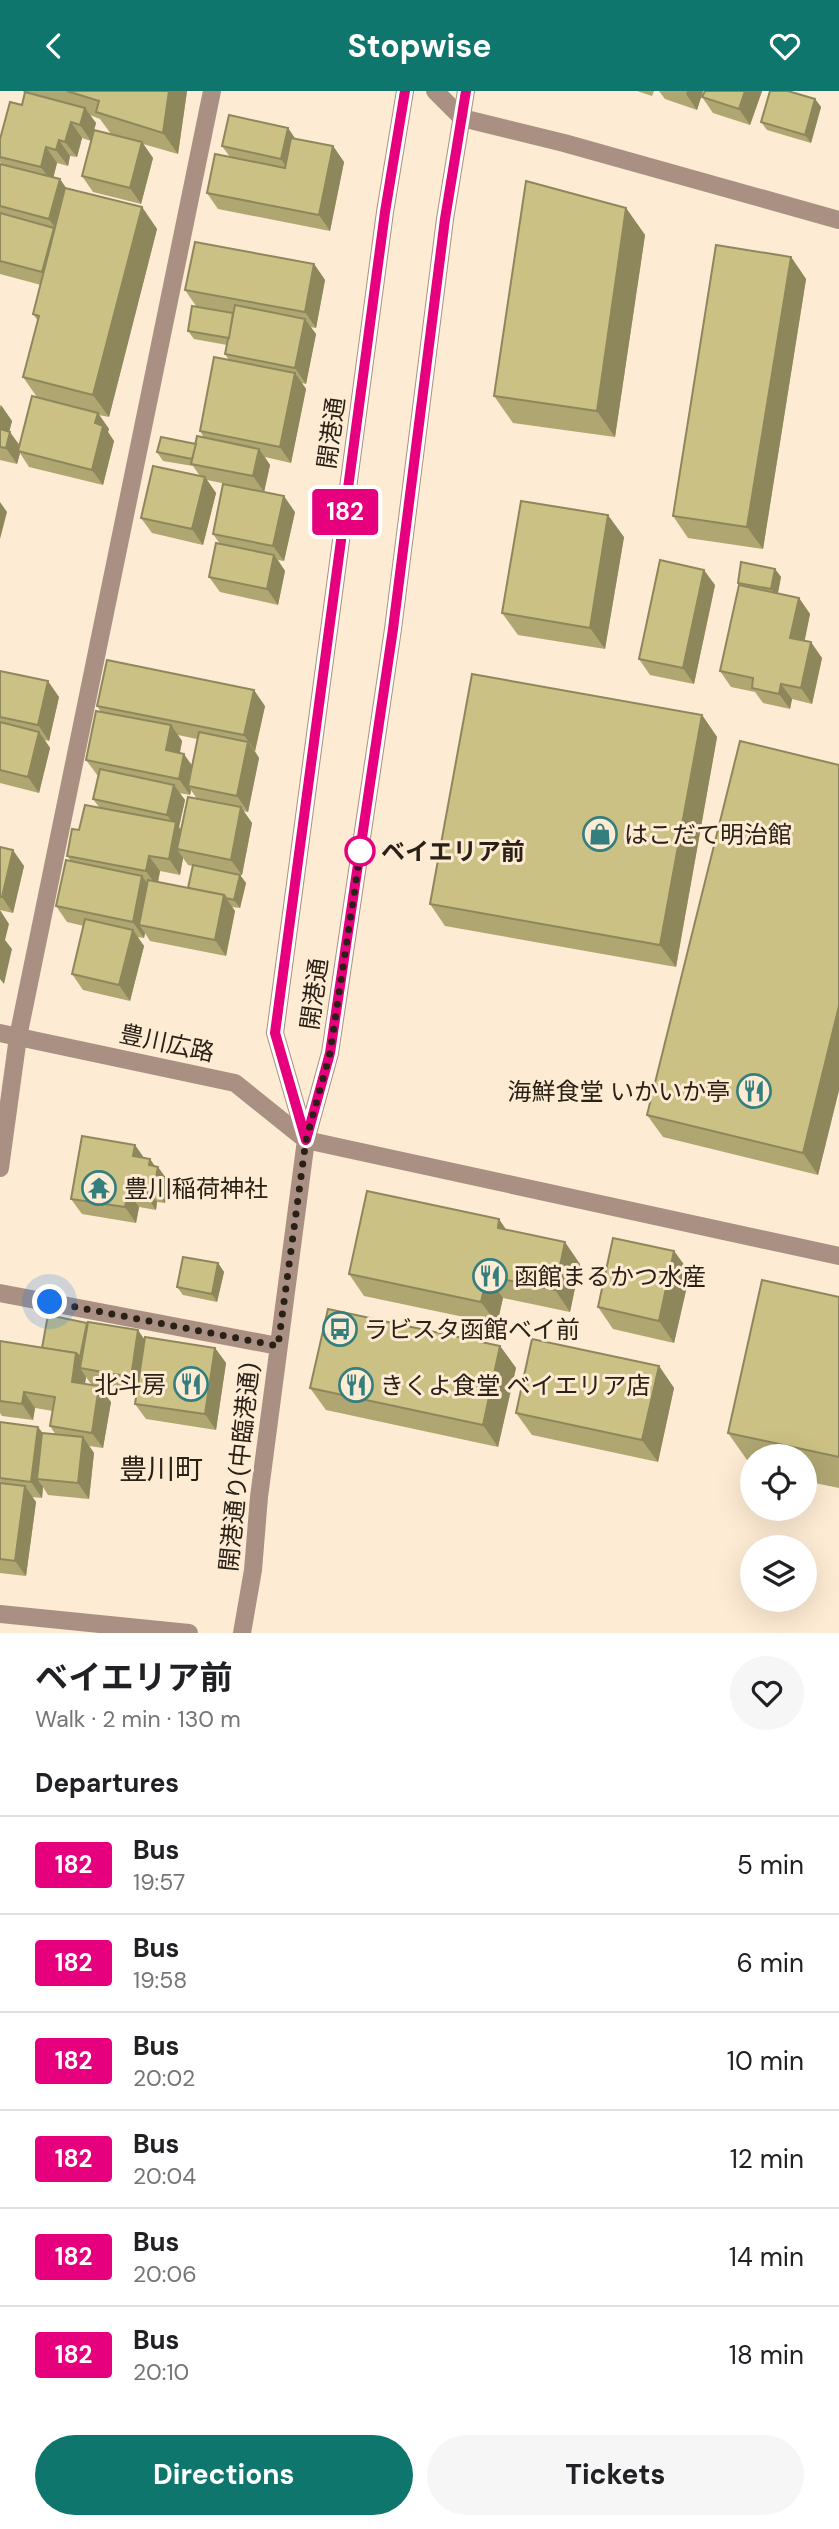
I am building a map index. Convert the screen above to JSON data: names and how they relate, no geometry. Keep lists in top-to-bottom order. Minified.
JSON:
{"streets":{"street":["開港通","豊川広路","開港通り(中臨港通)"]},"crossings":[["開港通","豊川広路"],["開港通","開港通り(中臨港通)"],["豊川広路","開港通り(中臨港通)"]],"districts":["豊川町"],"places":{"shop":["はこだて明治館"],"other":["ベイエリア前"],"restaurant":["海鮮食堂 いかいか亭","函館まるかつ水産","北斗房","きくよ食堂 ベイエリア店"],"temple":["豊川稲荷神社"],"bus stop":["ラビスタ函館ベイ前"]},"lines":["bus line 182"],"page":{"header":"Stopwise","on_map":"182","heading":[["ベイエリア前","Walk · 2 min · 130 m"],"Departures"],"list":[{"mark":"182","name":"Bus","note":"19:57","value":"5 min"},{"mark":"182","name":"Bus","note":"19:58","value":"6 min"},{"mark":"182","name":"Bus","note":"20:02","value":"10 min"},{"mark":"182","name":"Bus","note":"20:04","value":"12 min"},{"mark":"182","name":"Bus","note":"20:06","value":"14 min"},{"mark":"182","name":"Bus","note":"20:10","value":"18 min"}],"buttons":["Directions","Tickets"]}}
